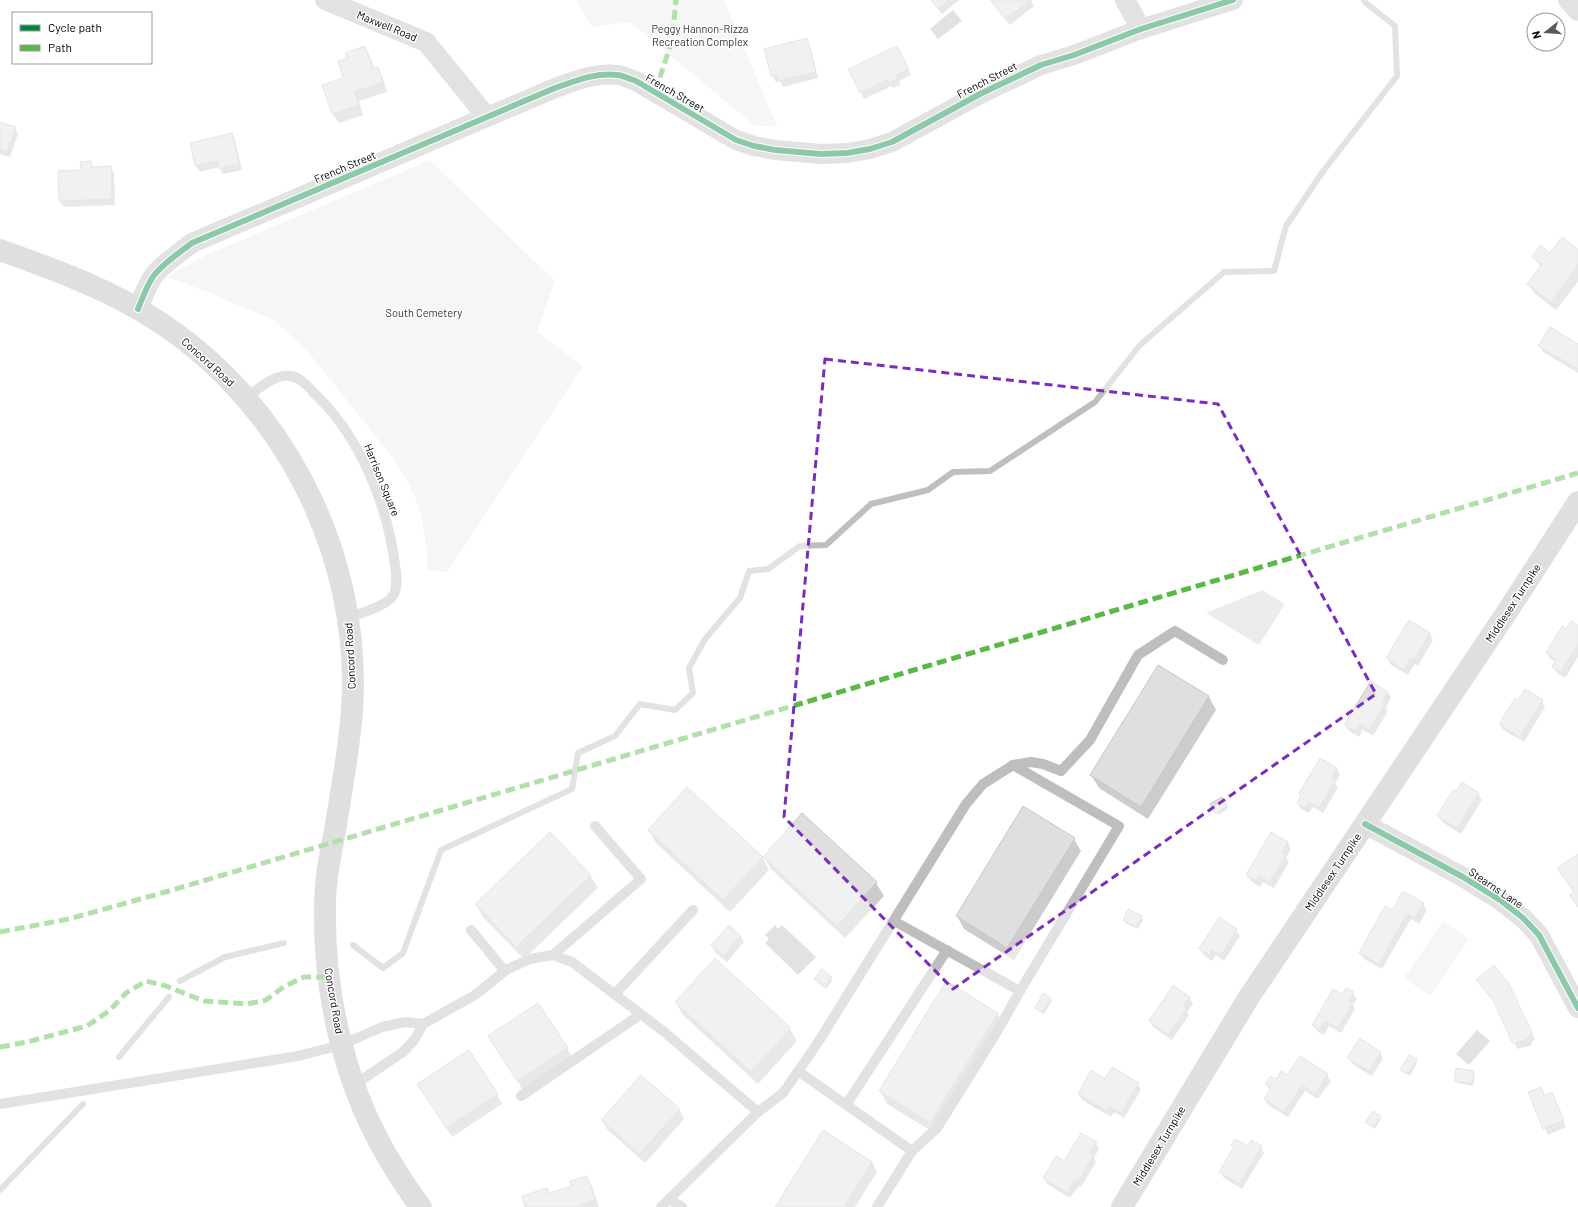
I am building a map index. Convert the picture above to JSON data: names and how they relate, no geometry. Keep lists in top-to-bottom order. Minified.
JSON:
{"streets":{"main road":["Concord Road","Middlesex Turnpike"],"street":["Maxwell Road","French Street","Stearns Lane"],"lane":["Harrison Square"]},"crossings":[["Maxwell Road","French Street"],["French Street","Concord Road"],["Concord Road","Harrison Square"],["Middlesex Turnpike","Stearns Lane"]],"parks":["Peggy Hannon-Rizza Recreation Complex","South Cemetery"],"legend":["Cycle path","Path"],"north":"left"}
